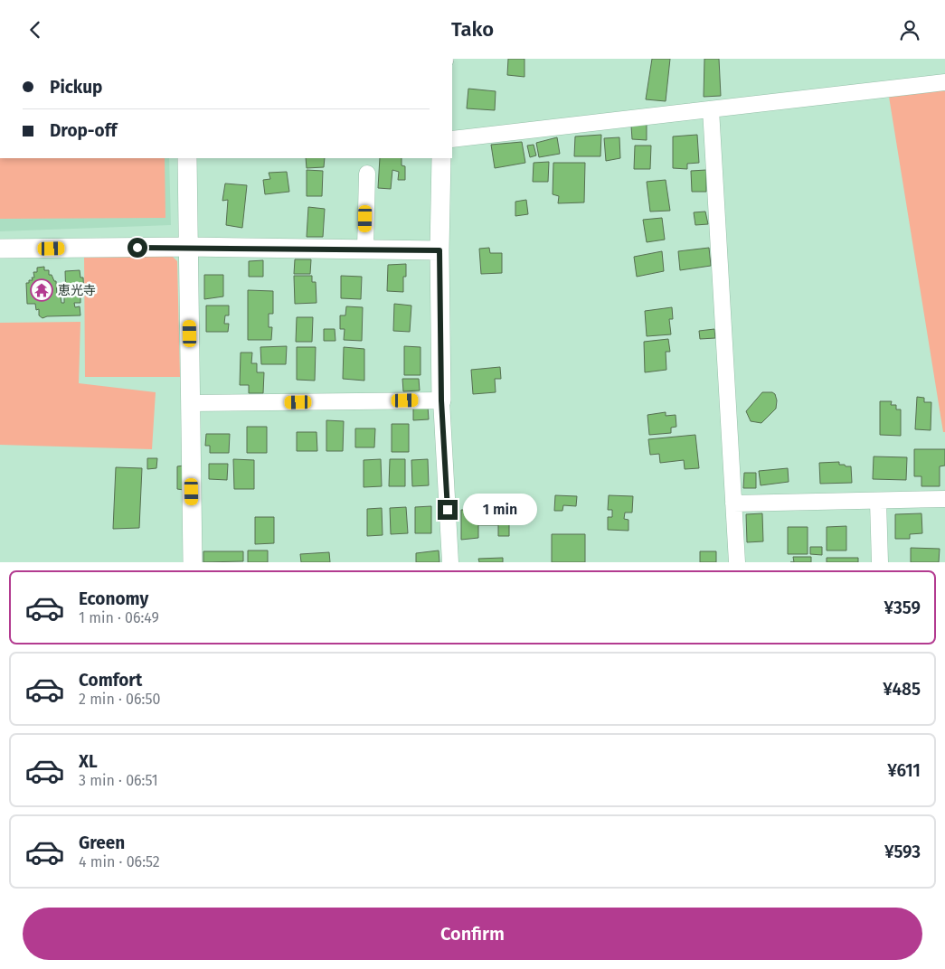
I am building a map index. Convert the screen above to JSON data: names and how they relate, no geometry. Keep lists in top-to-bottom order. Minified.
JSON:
{"places":{"temple":["恵光寺"]},"page":{"header":"Tako","banner":["Pickup","Drop-off"],"bubble":"1 min","list":[{"name":"Economy","note":"1 min · 06:49","value":"¥359"},{"name":"Comfort","note":"2 min · 06:50","value":"¥485"},{"name":"XL","note":"3 min · 06:51","value":"¥611"},{"name":"Green","note":"4 min · 06:52","value":"¥593"}],"buttons":"Confirm"}}
